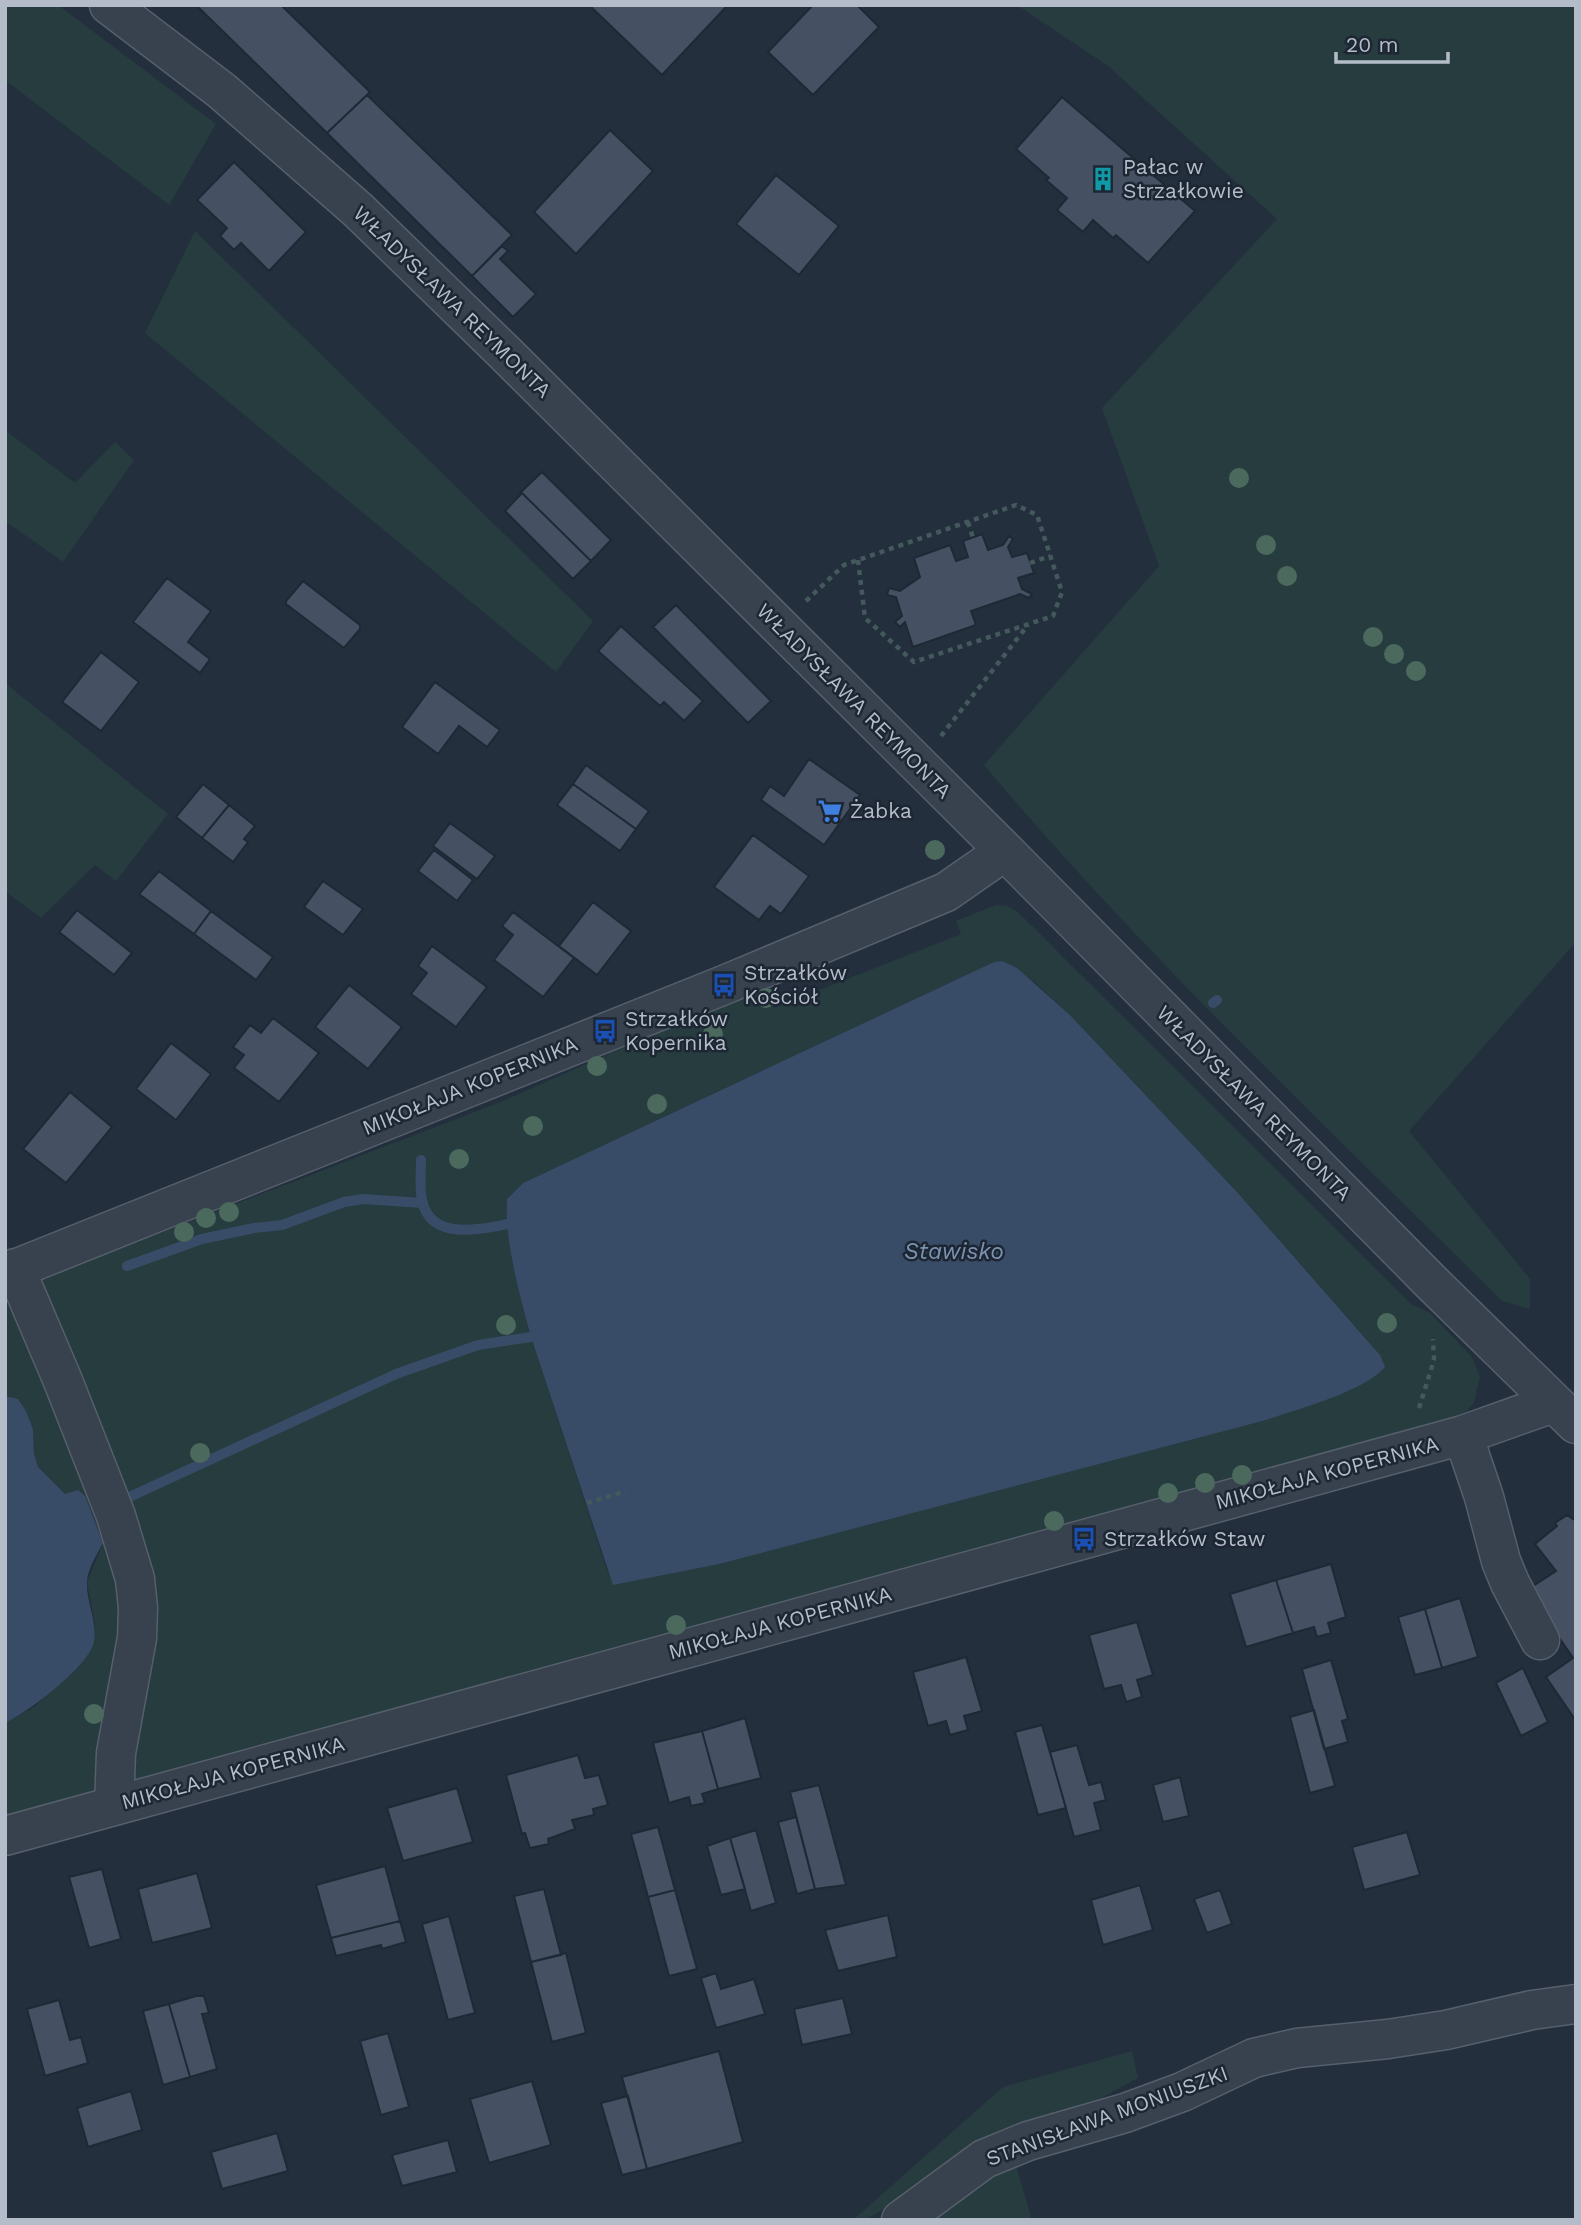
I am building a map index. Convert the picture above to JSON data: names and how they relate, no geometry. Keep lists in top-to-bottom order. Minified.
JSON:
{"streets":{"street":["WŁADYSŁAWA REYMONTA","MIKOŁAJA KOPERNIKA","STANISŁAWA MONIUSZKI"]},"crossings":[["WŁADYSŁAWA REYMONTA","MIKOŁAJA KOPERNIKA"]],"water":["Stawisko"],"places":{"building":["Pałac w Strzałkowie"],"supermarket":["Żabka"],"bus stop":["Strzałków Kościół","Strzałków Kopernika","Strzałków Staw"]},"scale_bar":"20 m"}
